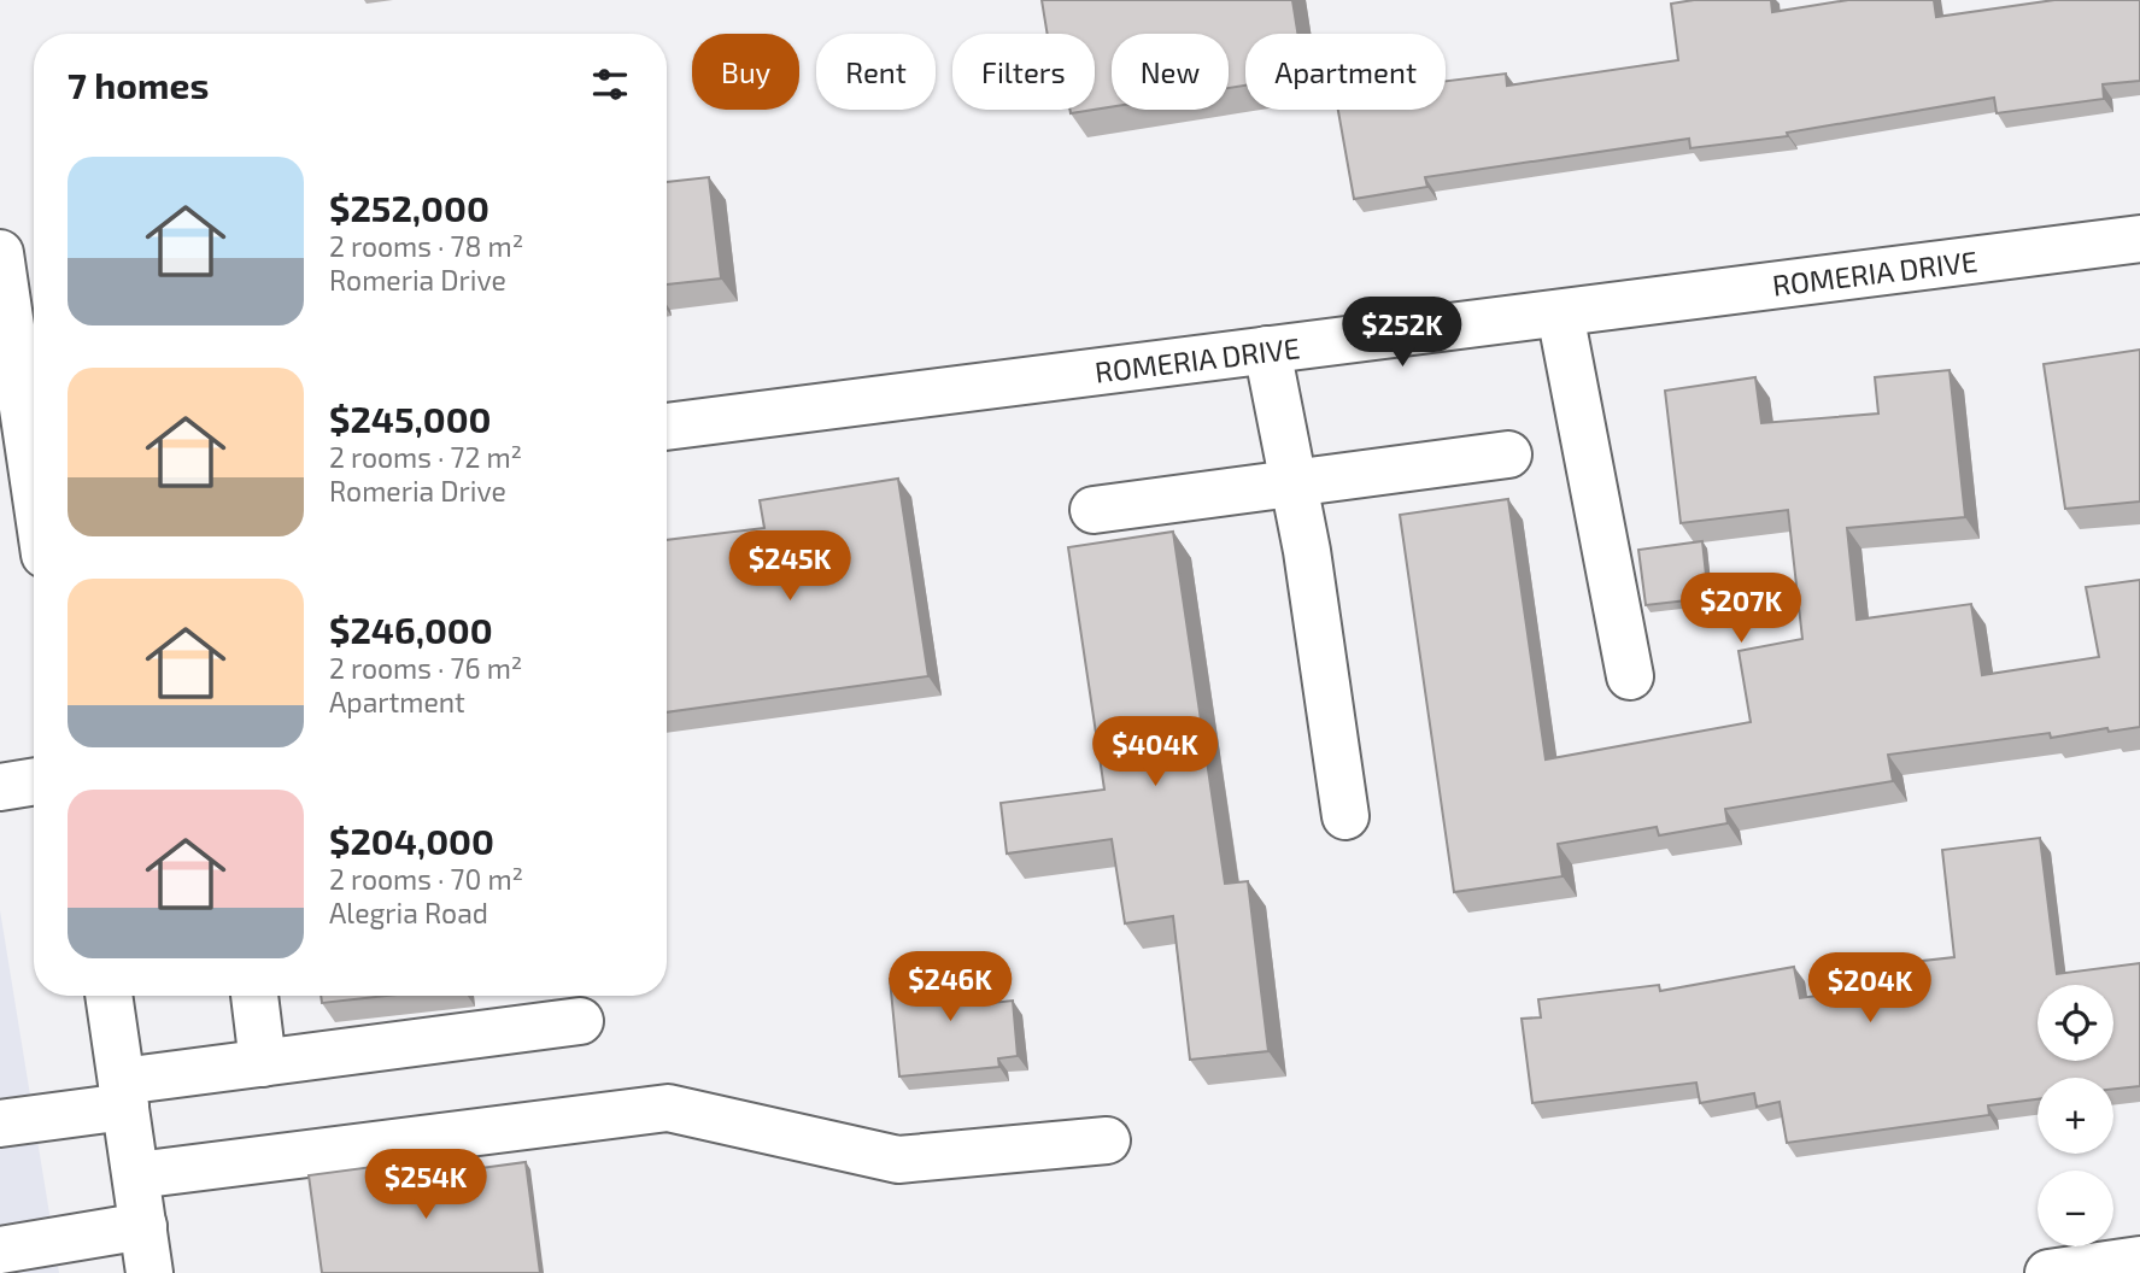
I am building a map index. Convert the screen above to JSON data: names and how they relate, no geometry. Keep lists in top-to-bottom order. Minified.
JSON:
{"streets":{"street":["ROMERIA DRIVE"]},"page":{"chip":["Buy","Rent","Filters","New","Apartment"],"heading":"7 homes","list":[{"name":"$252,000","note":"2 rooms · 78 m² · Romeria Drive"},{"name":"$245,000","note":"2 rooms · 72 m² · Romeria Drive"},{"name":"$246,000","note":"2 rooms · 76 m² · Apartment"},{"name":"$204,000","note":"2 rooms · 70 m² · Alegria Road"}],"price":["$252K","$245K","$207K","$404K","$246K","$204K","$254K"],"map_buttons":["+","−"]}}
